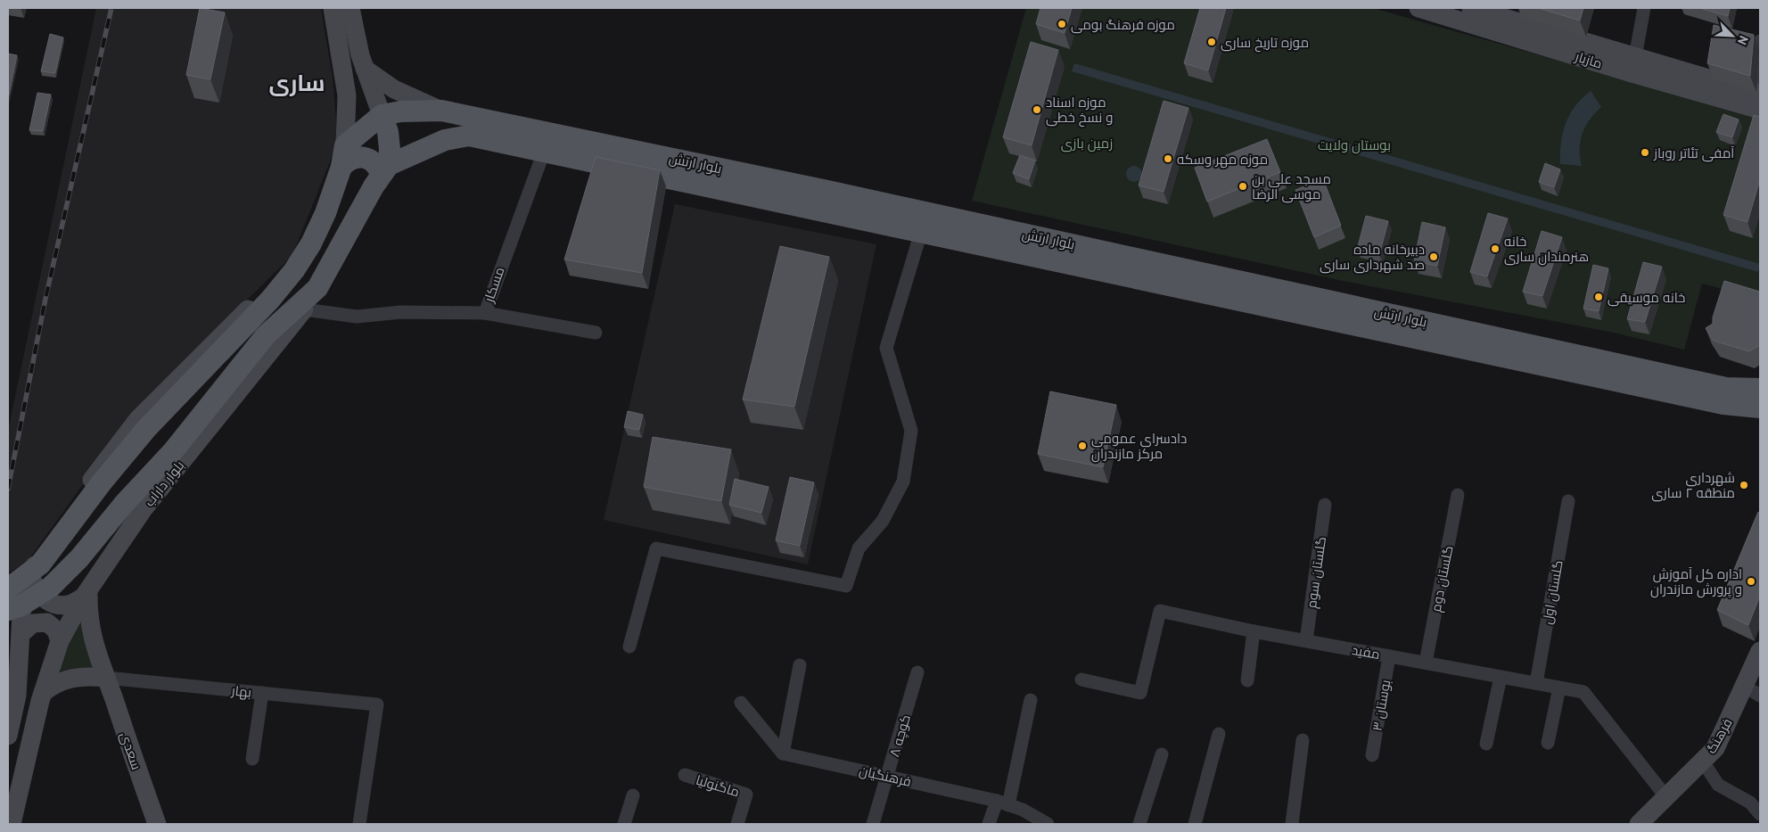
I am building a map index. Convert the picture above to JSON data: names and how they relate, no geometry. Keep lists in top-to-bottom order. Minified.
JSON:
{"streets":{"main road":["مازیار","بلوار ارتش","بلوار داراب","فرهنگ","سعدی"],"street":["مسکار","گلستان سوم","گلستان دوم","گلستان اول","مفید","بهار","بوستان ۳","کوچه ۸","فرهنگیان","ماگنولیا"]},"crossings":[["بلوار ارتش","مسکار"],["بلوار ارتش","بلوار داراب"],["بلوار داراب","سعدی"],["گلستان سوم","مفید"],["گلستان دوم","مفید"],["گلستان اول","مفید"],["مفید","بوستان ۳"],["مفید","فرهنگ"],["بهار","سعدی"],["کوچه ۸","فرهنگیان"]],"districts":["ساری"],"parks":["زمین بازی","بوستان ولایت"],"places":["موزه فرهنگ بومی","موزه تاریخ ساری","موزه اسناد و نسخ خطی","آمفی تئاتر روباز","موزه مهر وسکه","مسجد علی بن موسی الرضا","خانه هنرمندان ساری","دبیرخانه ماده صد شهرداری ساری","خانه موسیقی","دادسرای عمومی مرکز مازندران","شهرداری منطقه ۲ ساری","اداره کل آموزش و پرورش مازندران"],"north":"bottom right"}
